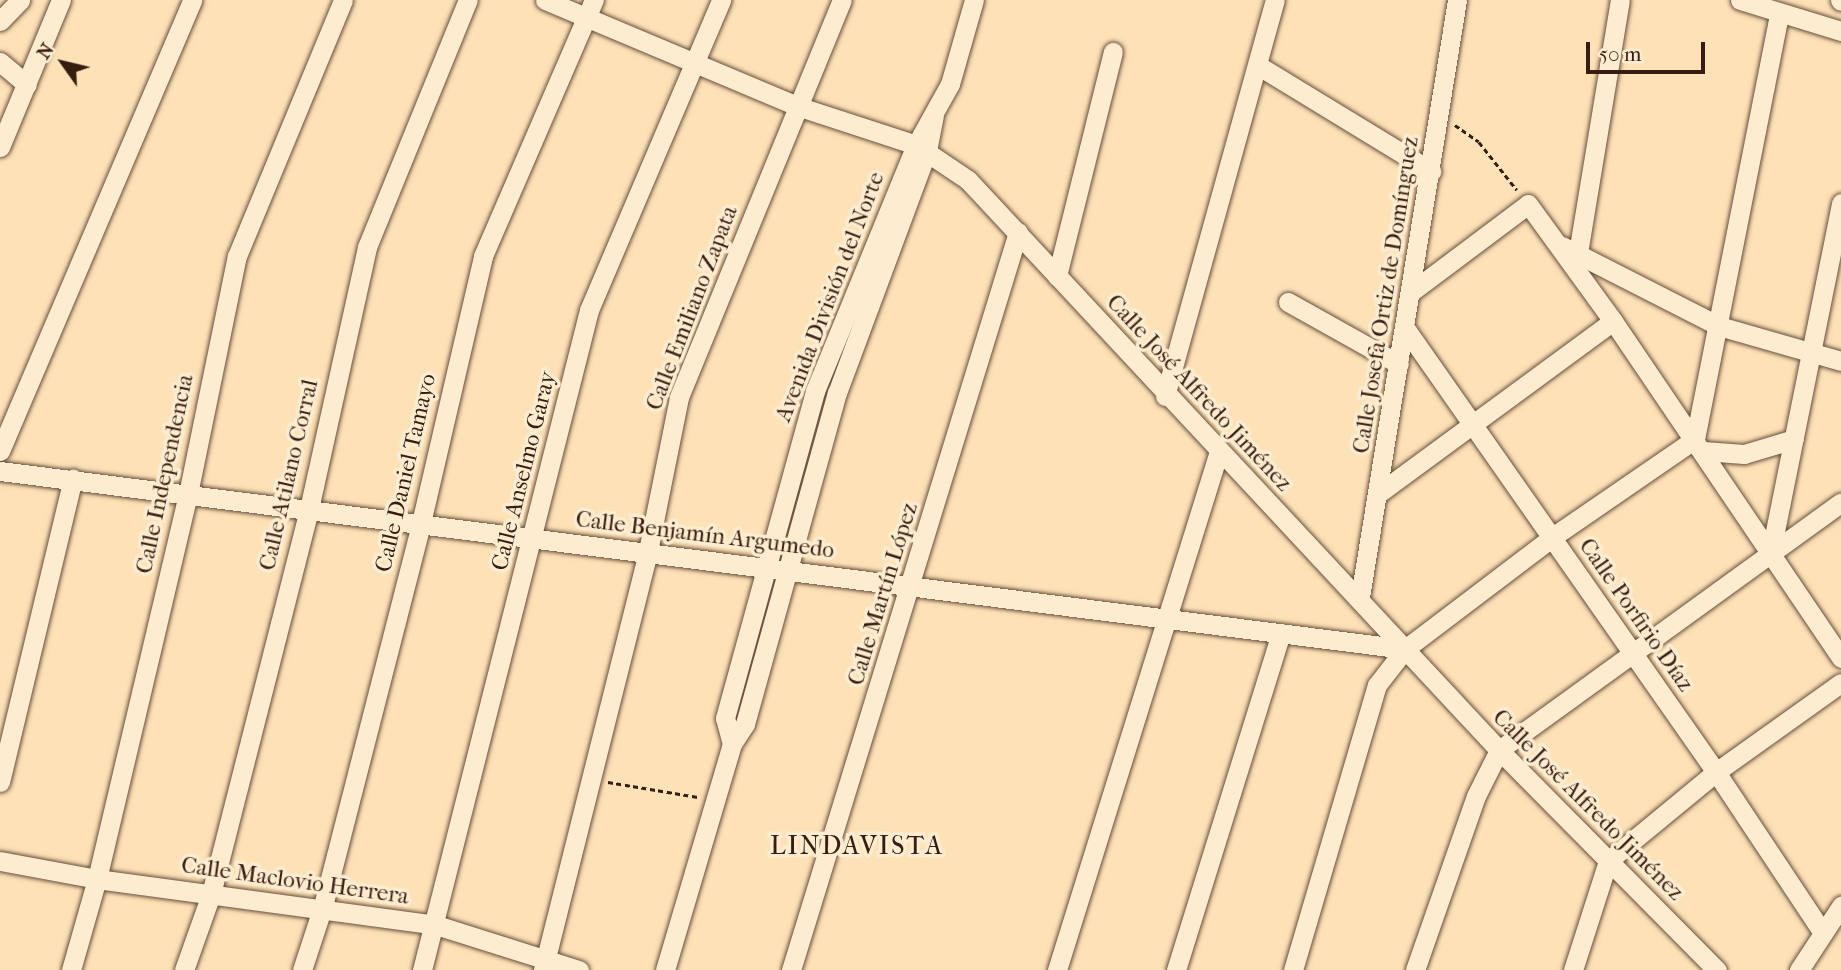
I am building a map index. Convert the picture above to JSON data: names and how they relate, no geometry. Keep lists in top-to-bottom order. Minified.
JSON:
{"streets":{"street":["Calle Josefa Ortiz de Domínguez","Avenida División del Norte","Calle Emiliano Zapata","Calle José Alfredo Jiménez","Calle Anselmo Garay","Calle Daniel Tamayo","Calle Independencia","Calle Atilano Corral","Calle Benjamín Argumedo","Calle Martín López","Calle Porfirio Díaz","Calle Maclovio Herrera"]},"crossings":[["Calle Josefa Ortiz de Domínguez","Calle José Alfredo Jiménez"],["Calle Josefa Ortiz de Domínguez","Calle Porfirio Díaz"],["Avenida División del Norte","Calle José Alfredo Jiménez"],["Avenida División del Norte","Calle Benjamín Argumedo"],["Calle Emiliano Zapata","Calle José Alfredo Jiménez"],["Calle Emiliano Zapata","Calle Benjamín Argumedo"],["Calle Emiliano Zapata","Calle Maclovio Herrera"],["Calle José Alfredo Jiménez","Calle Anselmo Garay"],["Calle José Alfredo Jiménez","Calle Daniel Tamayo"],["Calle José Alfredo Jiménez","Calle Benjamín Argumedo"],["Calle José Alfredo Jiménez","Calle Martín López"],["Calle Anselmo Garay","Calle Benjamín Argumedo"],["Calle Anselmo Garay","Calle Maclovio Herrera"],["Calle Daniel Tamayo","Calle Benjamín Argumedo"],["Calle Daniel Tamayo","Calle Maclovio Herrera"],["Calle Independencia","Calle Benjamín Argumedo"],["Calle Independencia","Calle Maclovio Herrera"],["Calle Atilano Corral","Calle Benjamín Argumedo"],["Calle Atilano Corral","Calle Maclovio Herrera"],["Calle Benjamín Argumedo","Calle Martín López"]],"districts":["LINDAVISTA"],"scale_bar":"50 m","north":"top left"}
